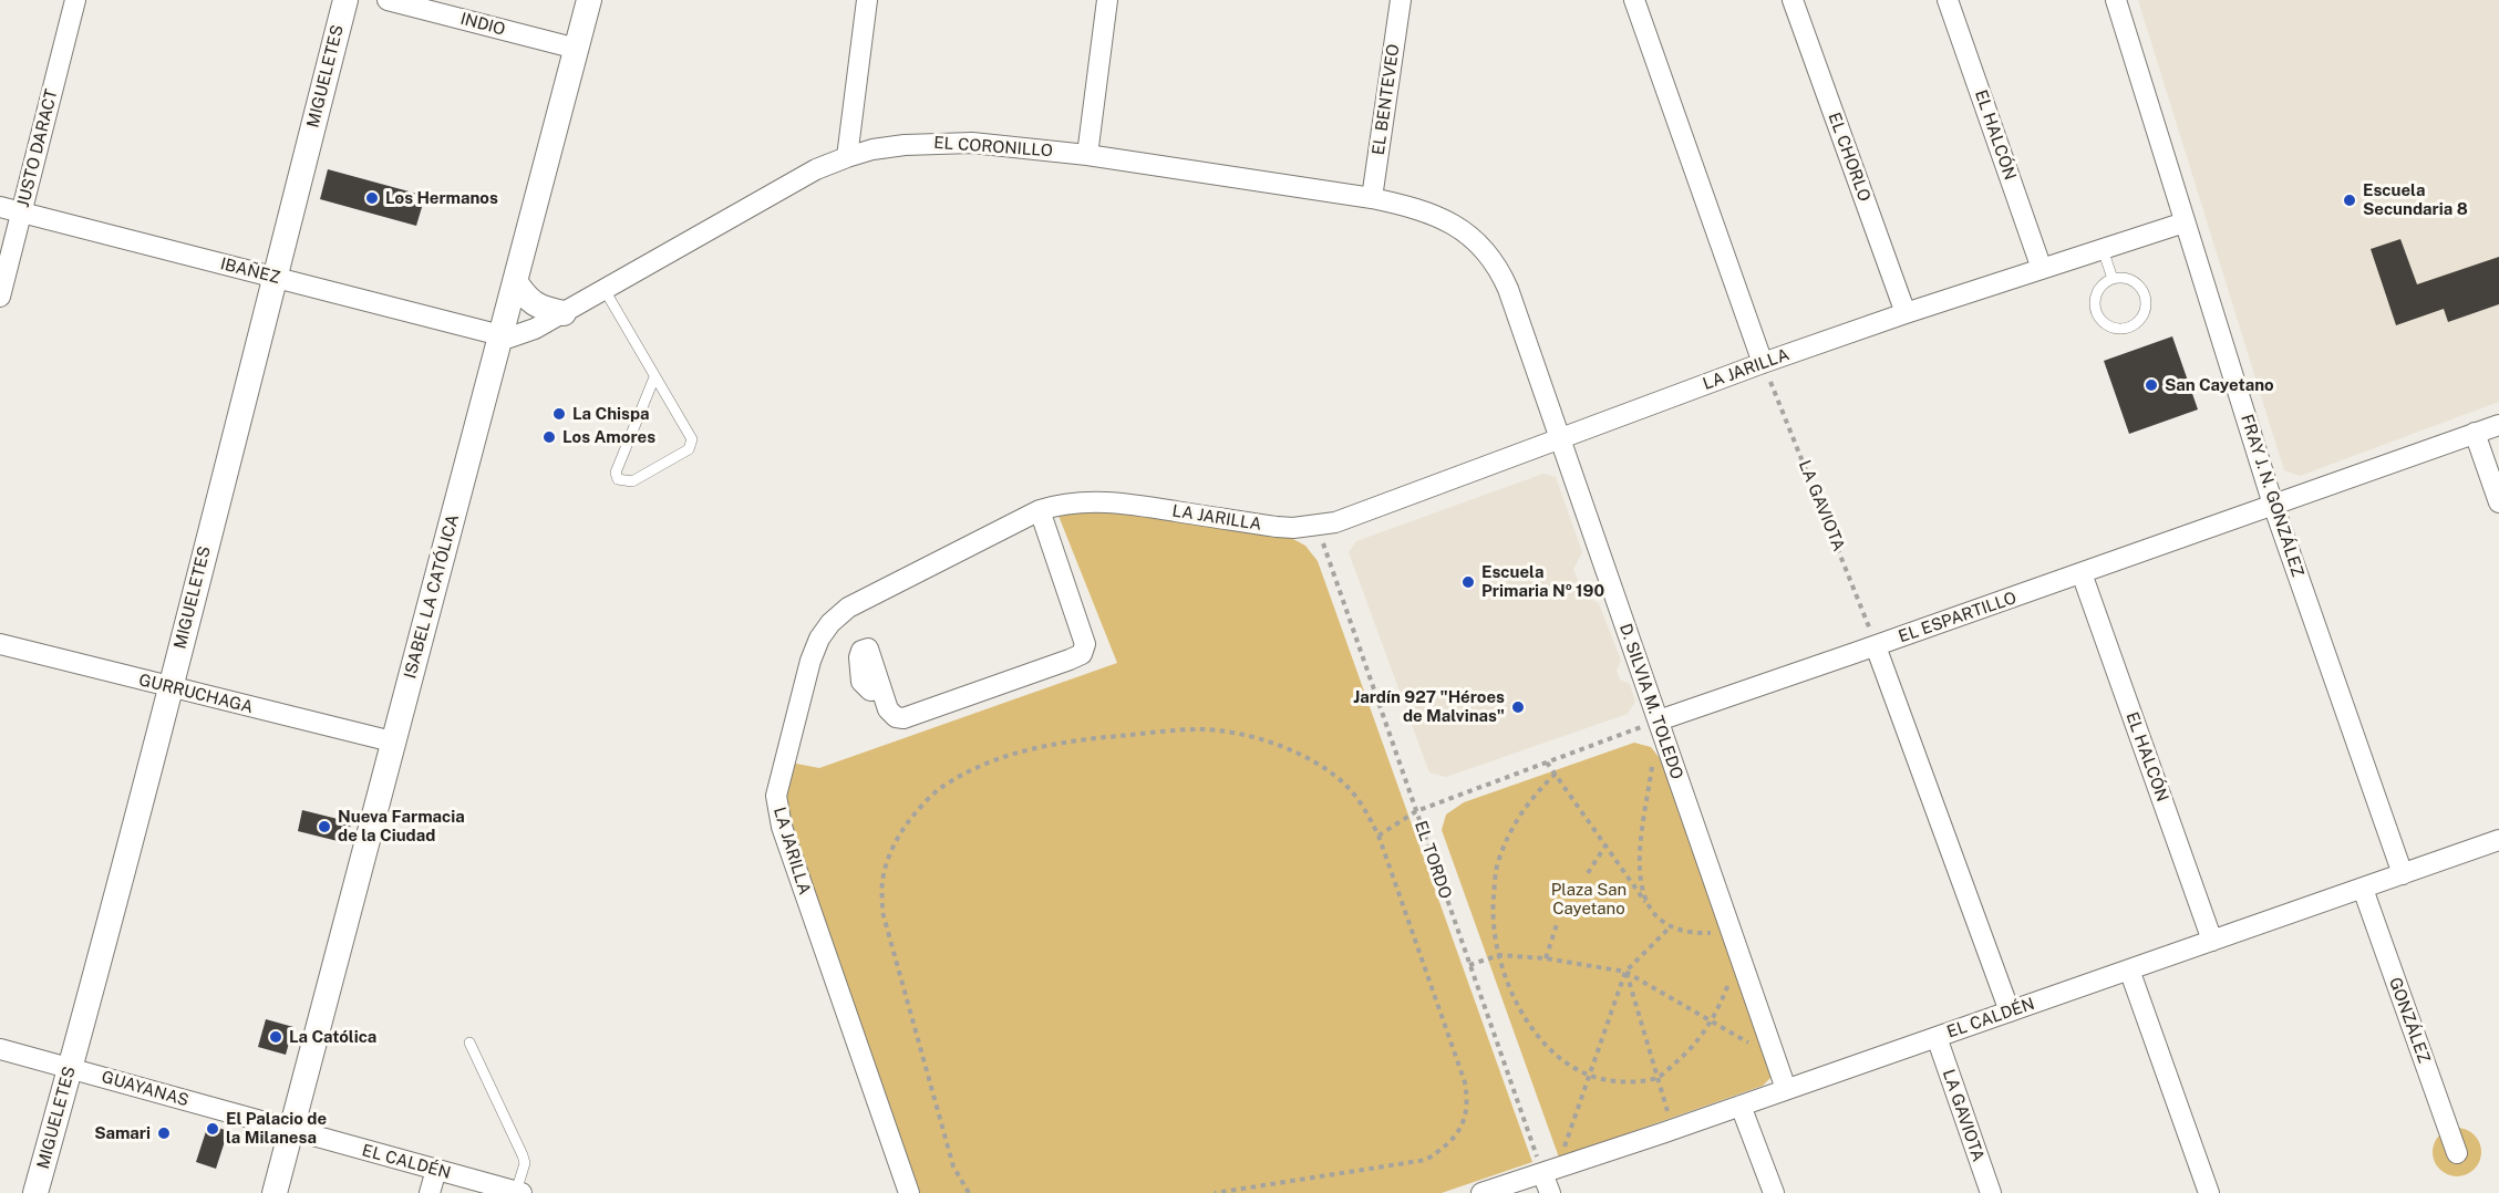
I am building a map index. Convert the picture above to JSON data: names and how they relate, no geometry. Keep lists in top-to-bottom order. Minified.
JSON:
{"streets":{"street":["INDIO","MIGUELETES","EL BENTEVEO","EL HALCÓN","EL CORONILLO","JUSTO DARACT","EL CHORLO","IBAÑEZ","LA JARILLA","FRAY J. N. GONZÁLEZ","LA GAVIOTA","ISABEL LA CATÓLICA","EL ESPARTILLO","GURRUCHAGA","D. SILVIA M. TOLEDO","EL CALDÉN","GONZÁLEZ","GUAYANAS"],"path":["EL TORDO"]},"crossings":[["INDIO","ISABEL LA CATÓLICA"],["MIGUELETES","IBAÑEZ"],["MIGUELETES","GURRUCHAGA"],["MIGUELETES","GUAYANAS"],["EL BENTEVEO","EL CORONILLO"],["EL BENTEVEO","D. SILVIA M. TOLEDO"],["EL HALCÓN","LA JARILLA"],["EL HALCÓN","EL ESPARTILLO"],["EL HALCÓN","EL CALDÉN"],["EL CORONILLO","IBAÑEZ"],["EL CORONILLO","ISABEL LA CATÓLICA"],["EL CORONILLO","D. SILVIA M. TOLEDO"],["JUSTO DARACT","IBAÑEZ"],["EL CHORLO","LA JARILLA"],["IBAÑEZ","ISABEL LA CATÓLICA"],["LA JARILLA","FRAY J. N. GONZÁLEZ"],["LA JARILLA","LA GAVIOTA"],["LA JARILLA","D. SILVIA M. TOLEDO"],["LA JARILLA","EL TORDO"],["FRAY J. N. GONZÁLEZ","EL ESPARTILLO"],["FRAY J. N. GONZÁLEZ","EL CALDÉN"],["LA GAVIOTA","EL ESPARTILLO"],["LA GAVIOTA","EL CALDÉN"],["ISABEL LA CATÓLICA","GURRUCHAGA"],["ISABEL LA CATÓLICA","EL CALDÉN"],["ISABEL LA CATÓLICA","GUAYANAS"],["EL ESPARTILLO","D. SILVIA M. TOLEDO"],["D. SILVIA M. TOLEDO","EL CALDÉN"],["EL TORDO","EL CALDÉN"],["EL CALDÉN","GONZÁLEZ"],["EL CALDÉN","GUAYANAS"]],"parks":["Plaza San Cayetano"],"places":["Los Hermanos","Escuela Secundaria 8","San Cayetano","La Chispa","Los Amores","Escuela Primaria Nº 190","Jardín 927 \"Héroes de Malvinas\"","Nueva Farmacia de la Ciudad","La Católica","El Palacio de la Milanesa","Samari"]}
